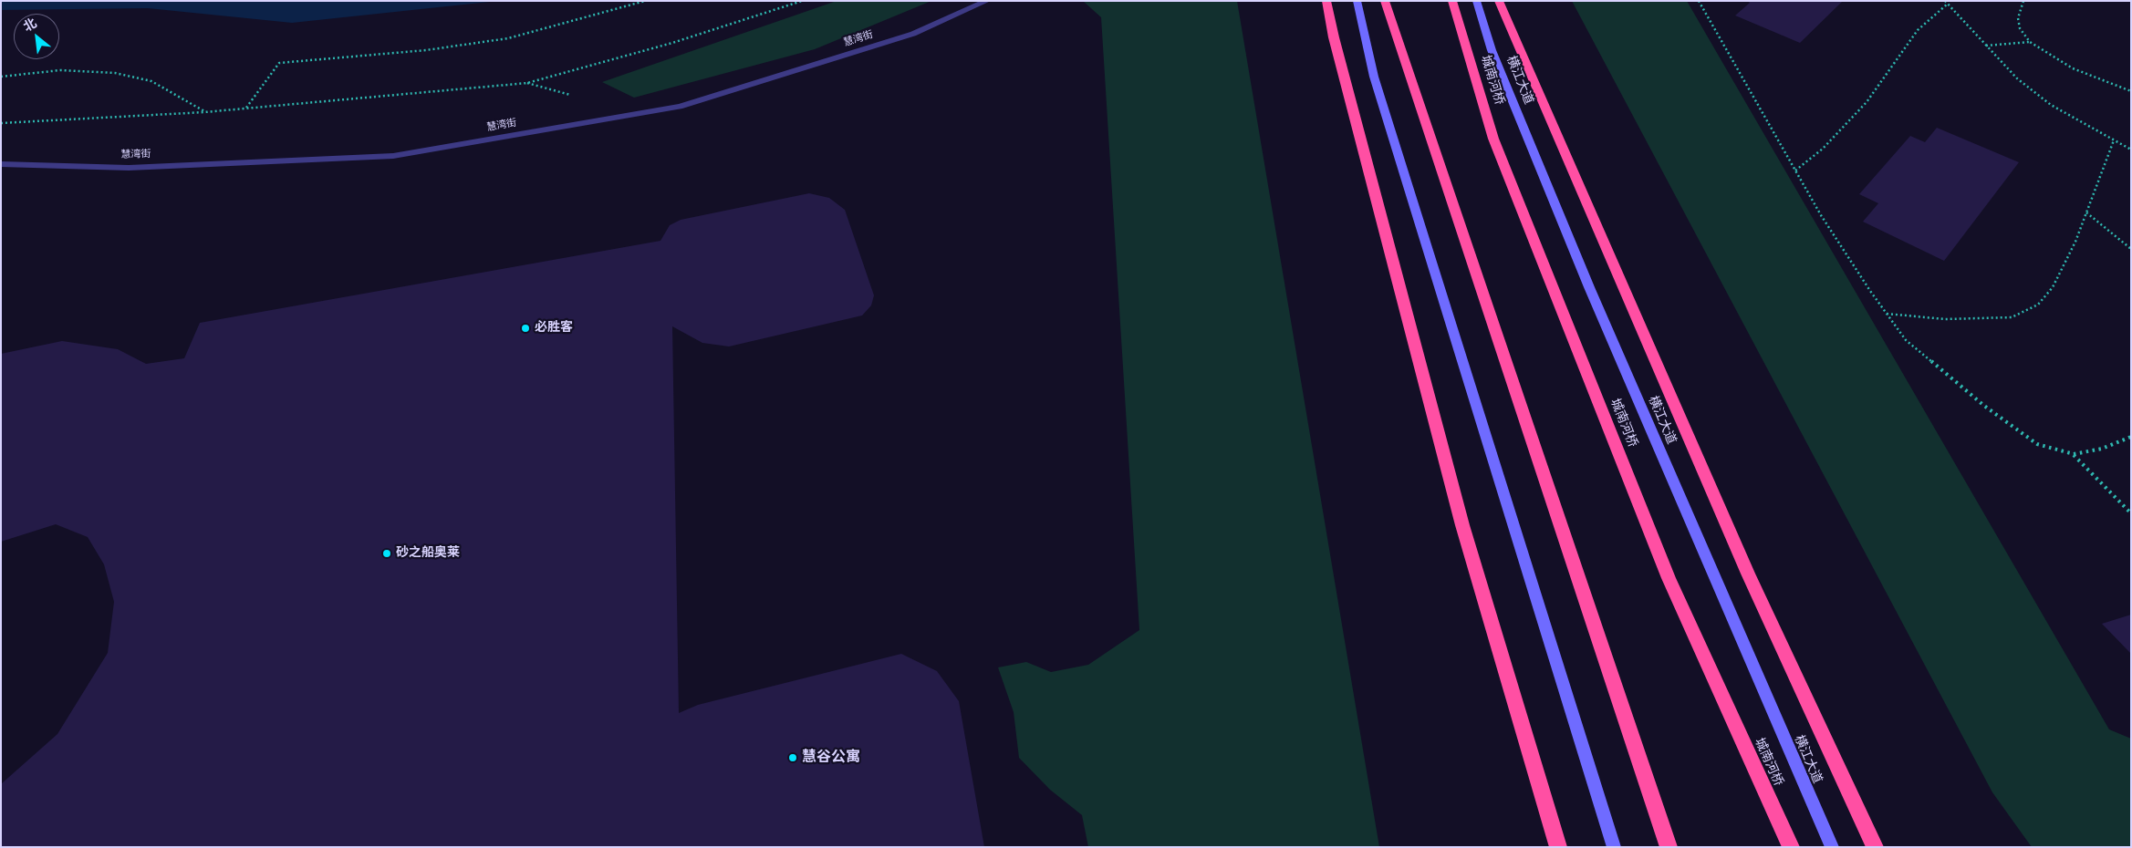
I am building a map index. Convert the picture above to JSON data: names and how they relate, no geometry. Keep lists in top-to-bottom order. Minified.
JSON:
{"streets":{"highway":["城南河桥"],"street":["慧湾街","横江大道"]},"places":["必胜客","砂之船奥莱","慧谷公寓"],"north":"top left"}
